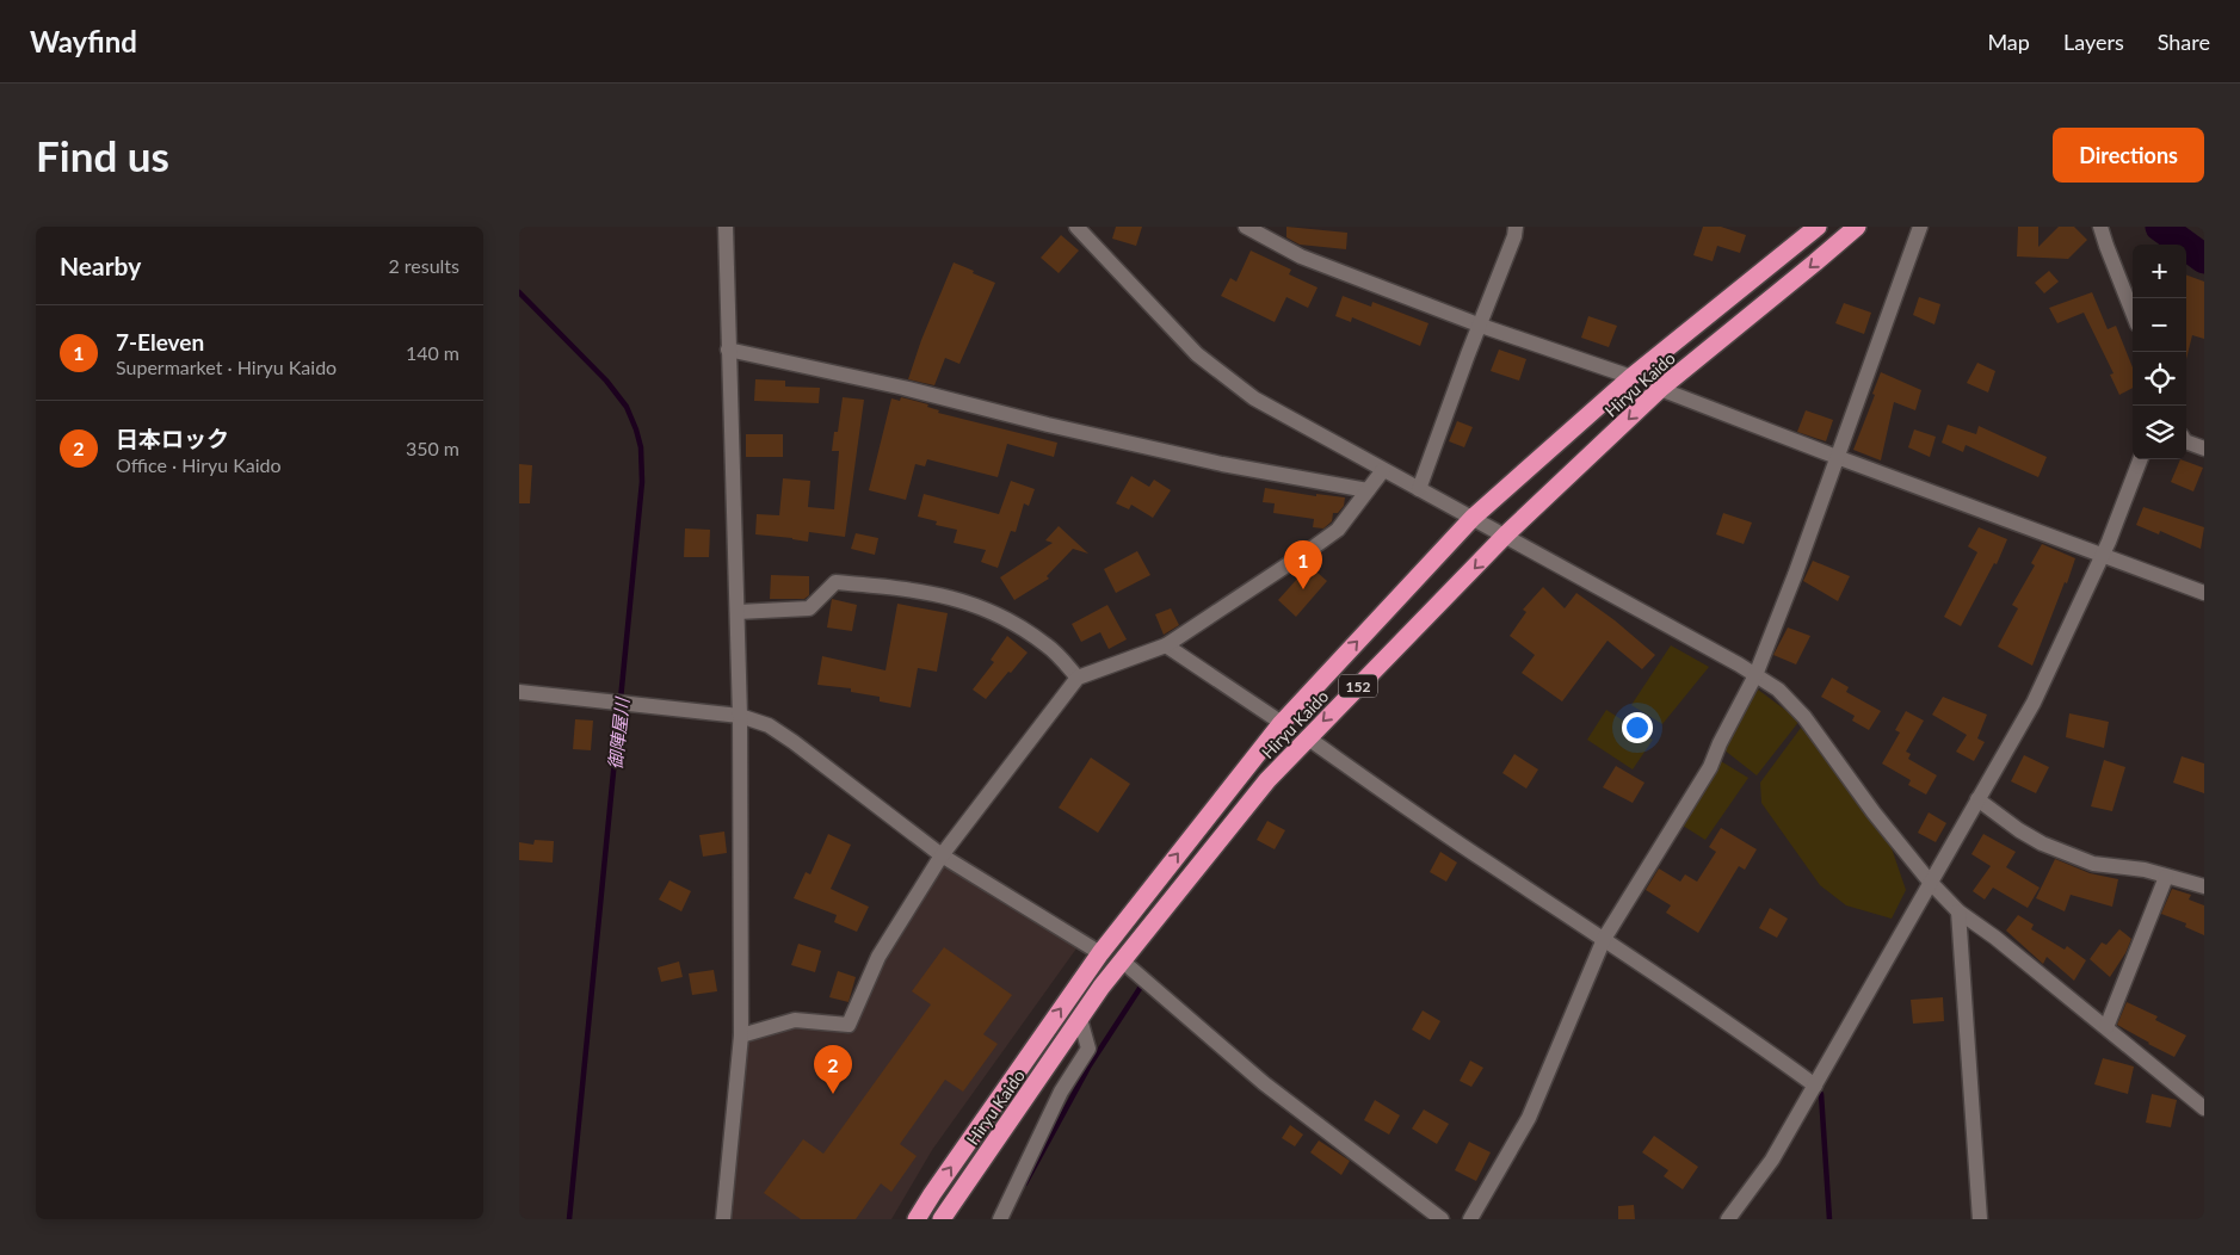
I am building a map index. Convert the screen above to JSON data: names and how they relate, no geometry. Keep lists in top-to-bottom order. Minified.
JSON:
{"streets":{"highway":["Hiryu Kaido","152"]},"water":["御陣屋川"],"page":{"header":"Wayfind","nav":["Map","Layers","Share"],"buttons":"Directions","title":"Find us","heading":["Nearby","2 results"],"map_buttons":["+","−"],"list":[{"mark":"1","name":"7-Eleven","note":"Supermarket · Hiryu Kaido","value":"140 m"},{"mark":"2","name":"日本ロック","note":"Office · Hiryu Kaido","value":"350 m"}],"pins":["1","2"]}}
